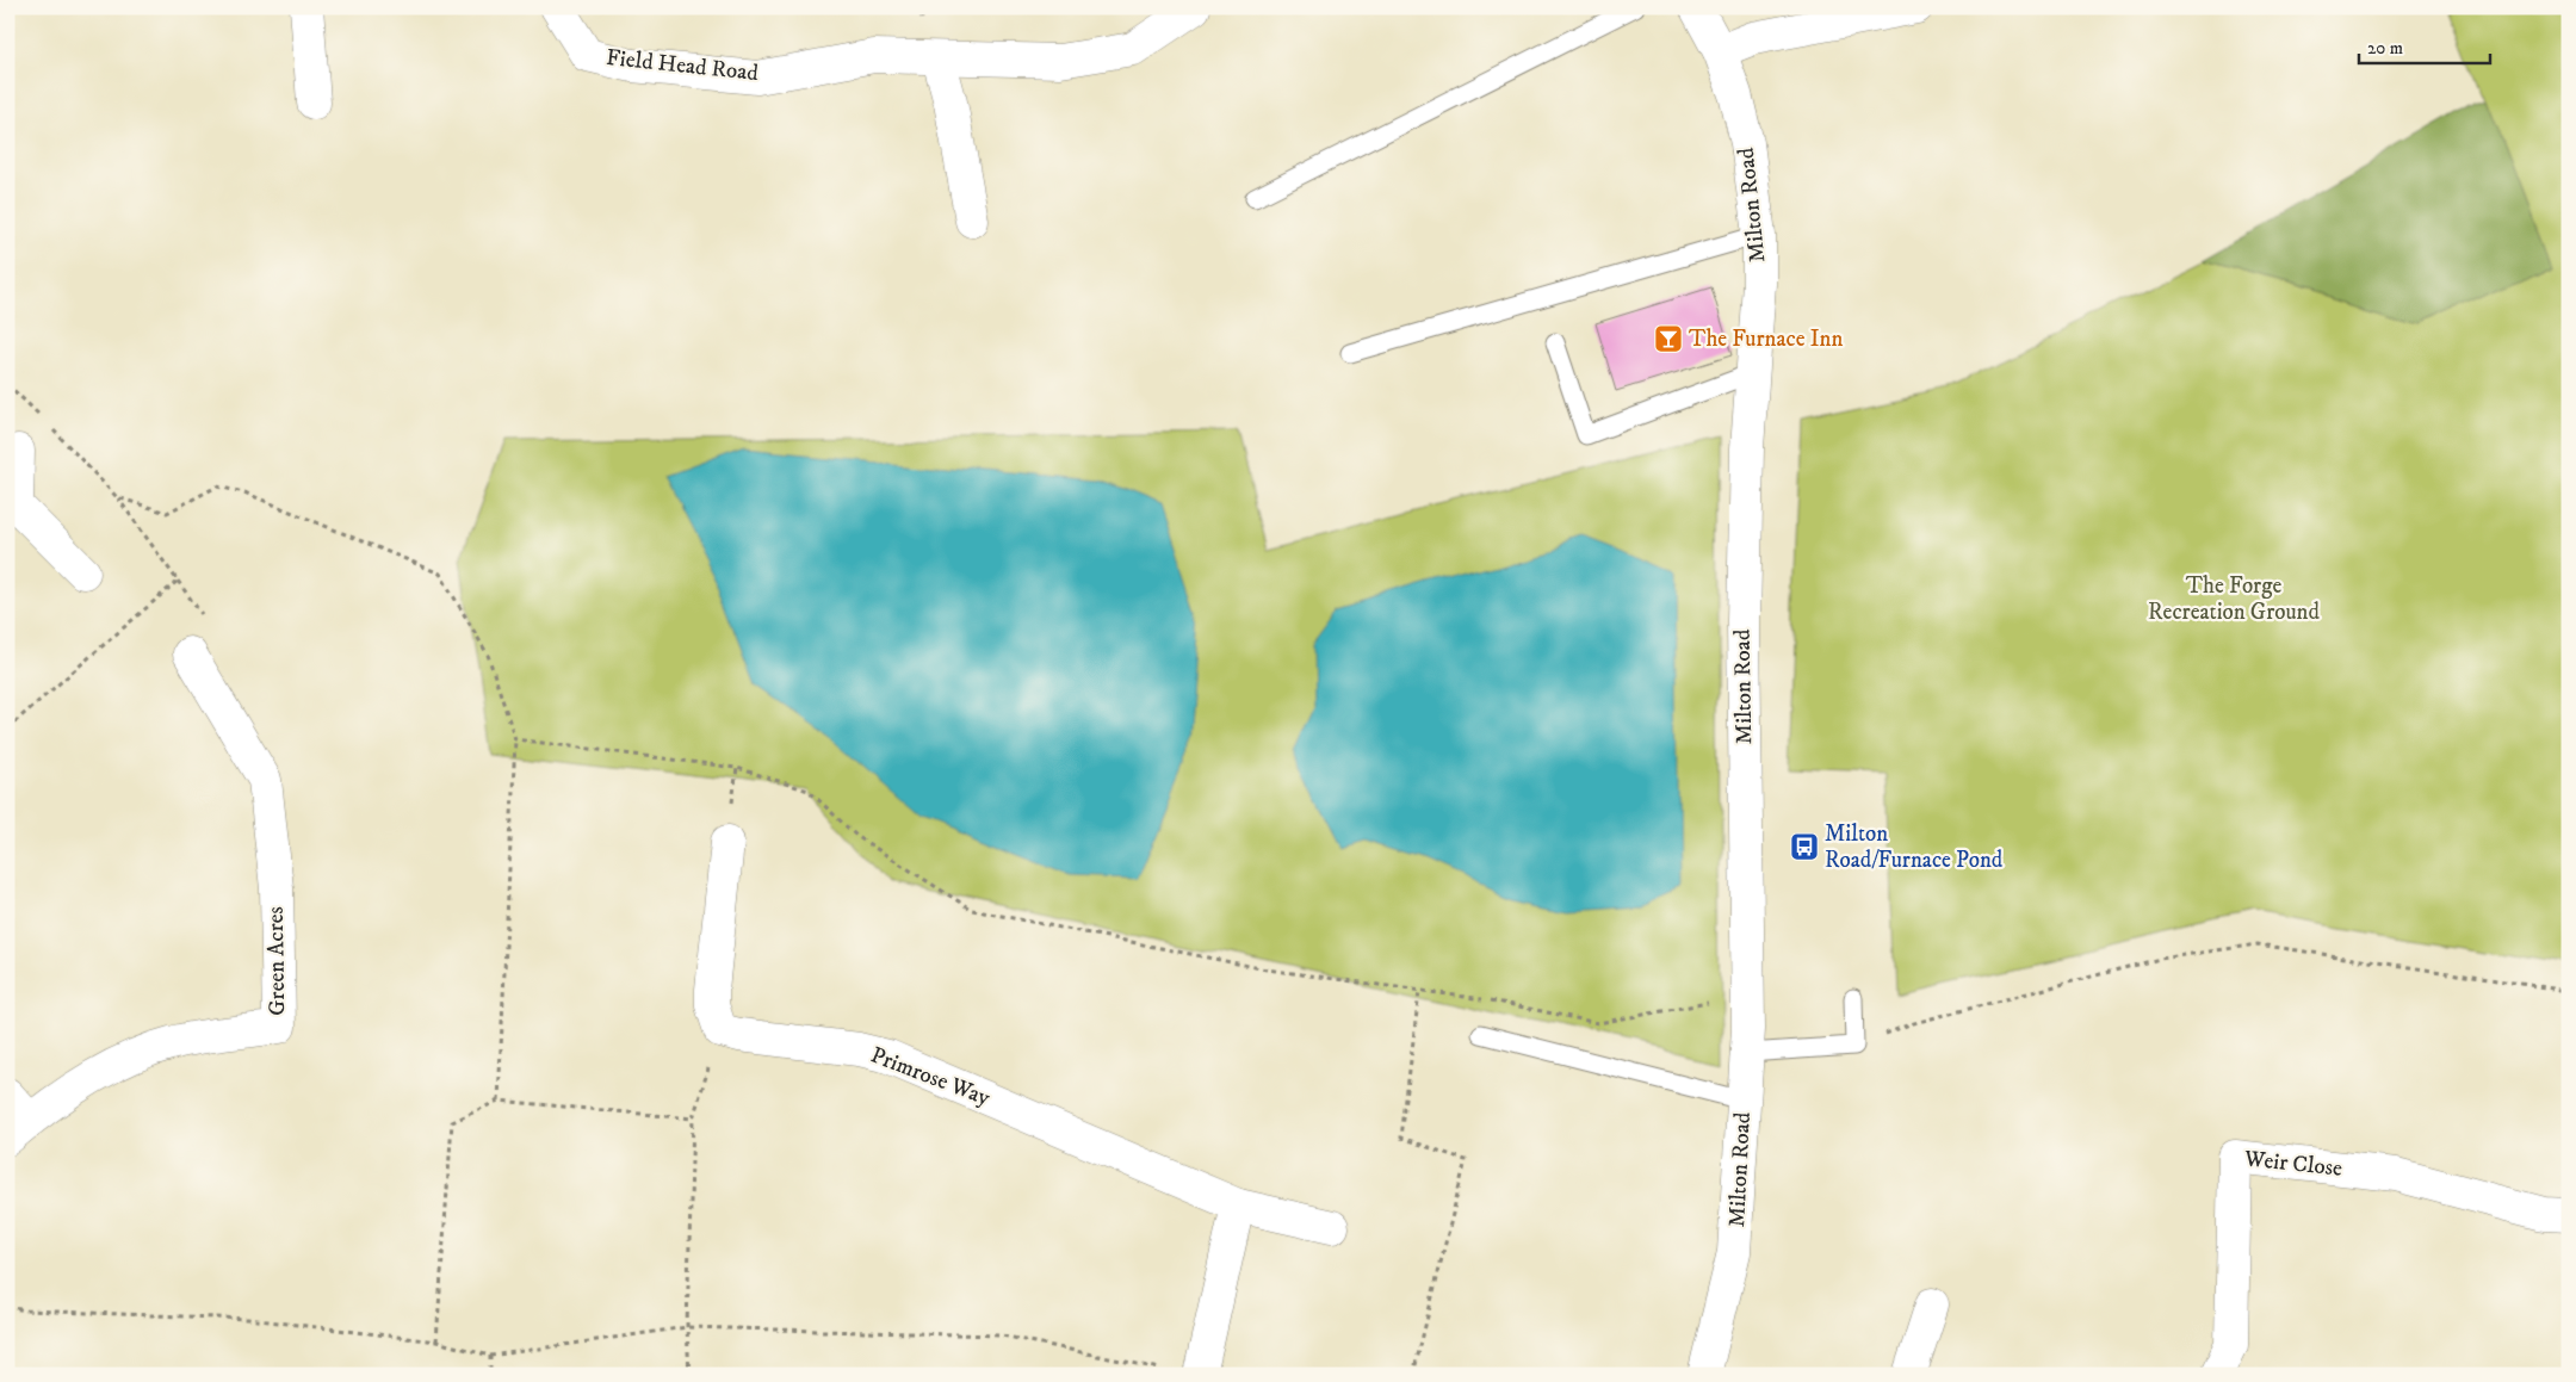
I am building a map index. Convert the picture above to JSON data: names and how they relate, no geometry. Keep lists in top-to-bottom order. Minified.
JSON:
{"streets":{"street":["Field Head Road","Milton Road","Green Acres","Primrose Way","Weir Close"]},"parks":["The Forge Recreation Ground"],"places":{"bar":["The Furnace Inn"],"bus stop":["Milton Road/Furnace Pond"]},"scale_bar":"20 m"}
